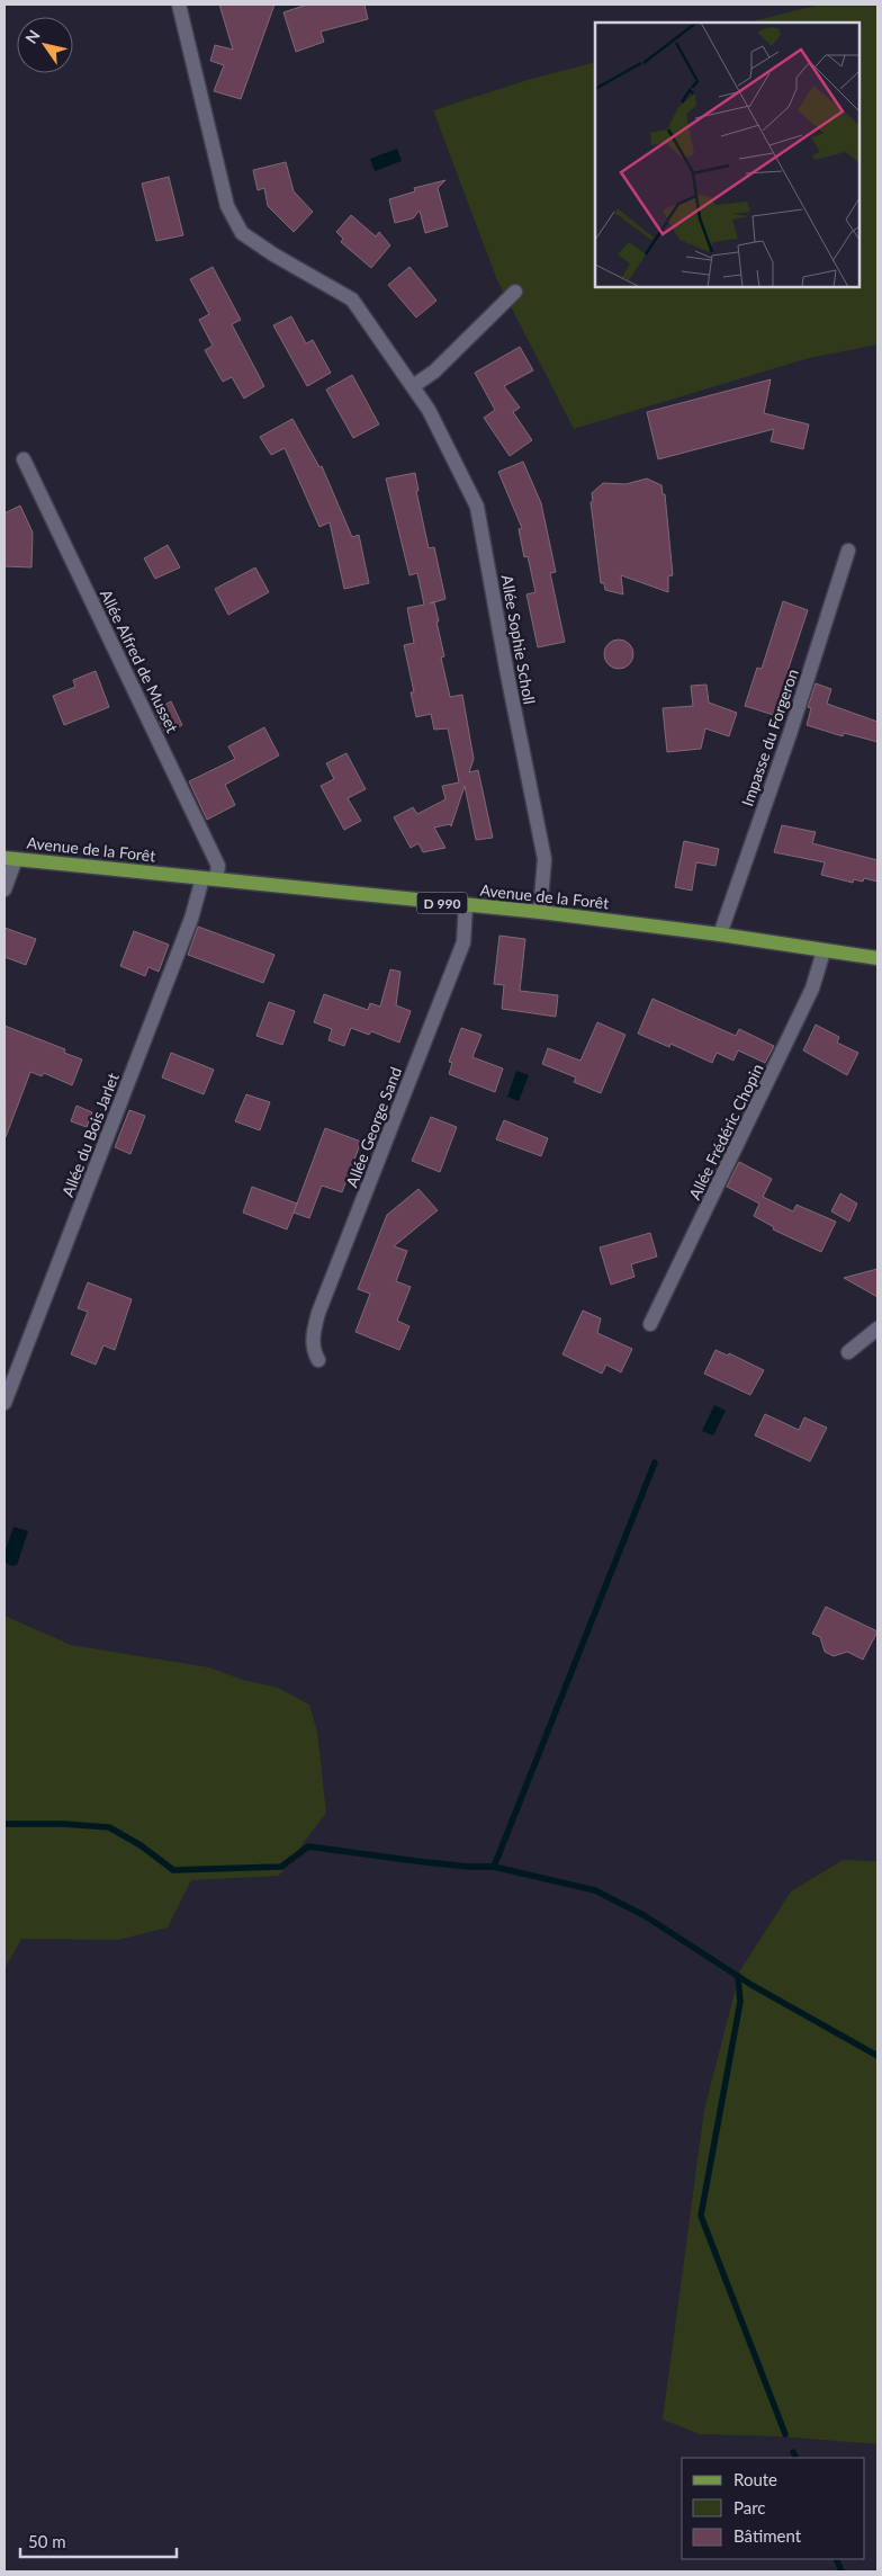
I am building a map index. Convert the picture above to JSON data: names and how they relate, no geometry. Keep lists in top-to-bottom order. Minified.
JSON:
{"streets":{"main road":["Avenue de la Forêt","D 990"],"street":["Allée Sophie Scholl","Allée Alfred de Musset","Impasse du Forgeron","Allée George Sand","Allée Frédéric Chopin","Allée du Bois Jarlet"]},"crossings":[["Allée Sophie Scholl","Avenue de la Forêt"],["Allée Alfred de Musset","Avenue de la Forêt"],["Allée Alfred de Musset","Allée du Bois Jarlet"],["Impasse du Forgeron","Avenue de la Forêt"],["Avenue de la Forêt","Allée George Sand"],["Avenue de la Forêt","Allée Frédéric Chopin"],["Avenue de la Forêt","Allée du Bois Jarlet"]],"legend":["Route","Parc","Bâtiment"],"scale_bar":"50 m","north":"top left"}
